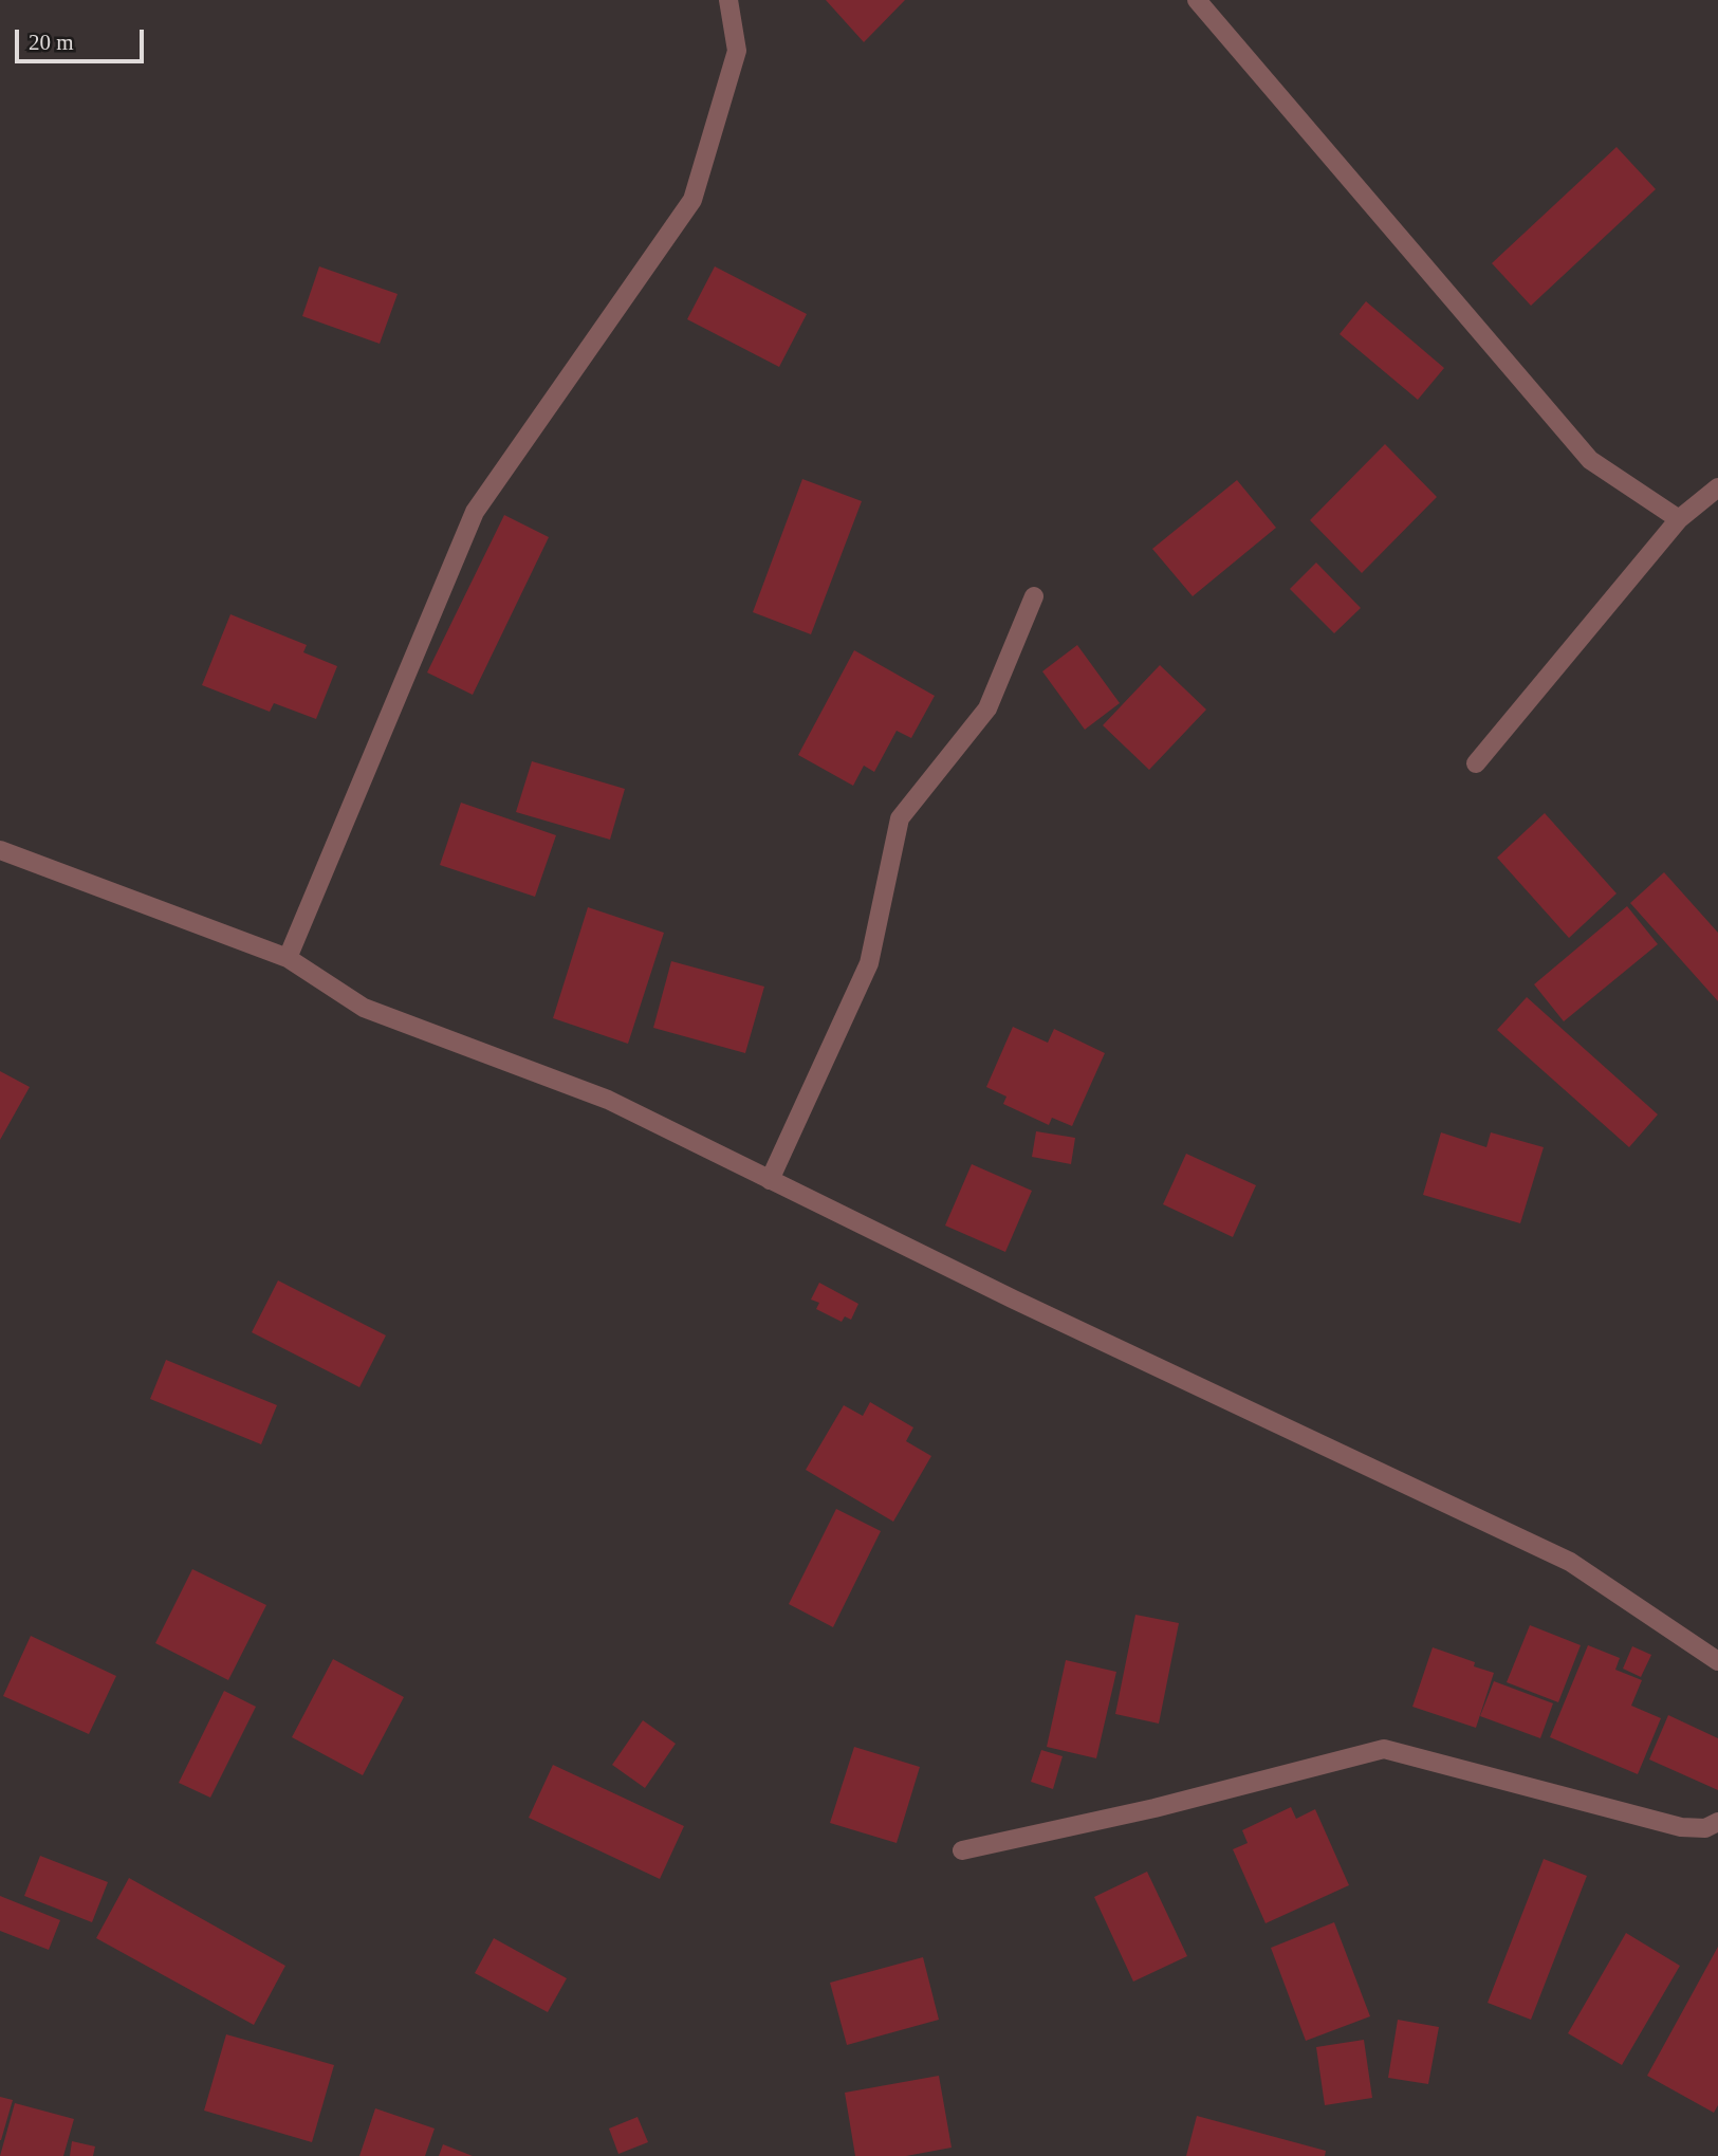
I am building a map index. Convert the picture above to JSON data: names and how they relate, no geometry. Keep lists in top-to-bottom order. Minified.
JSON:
{"scale_bar":"20 m"}
